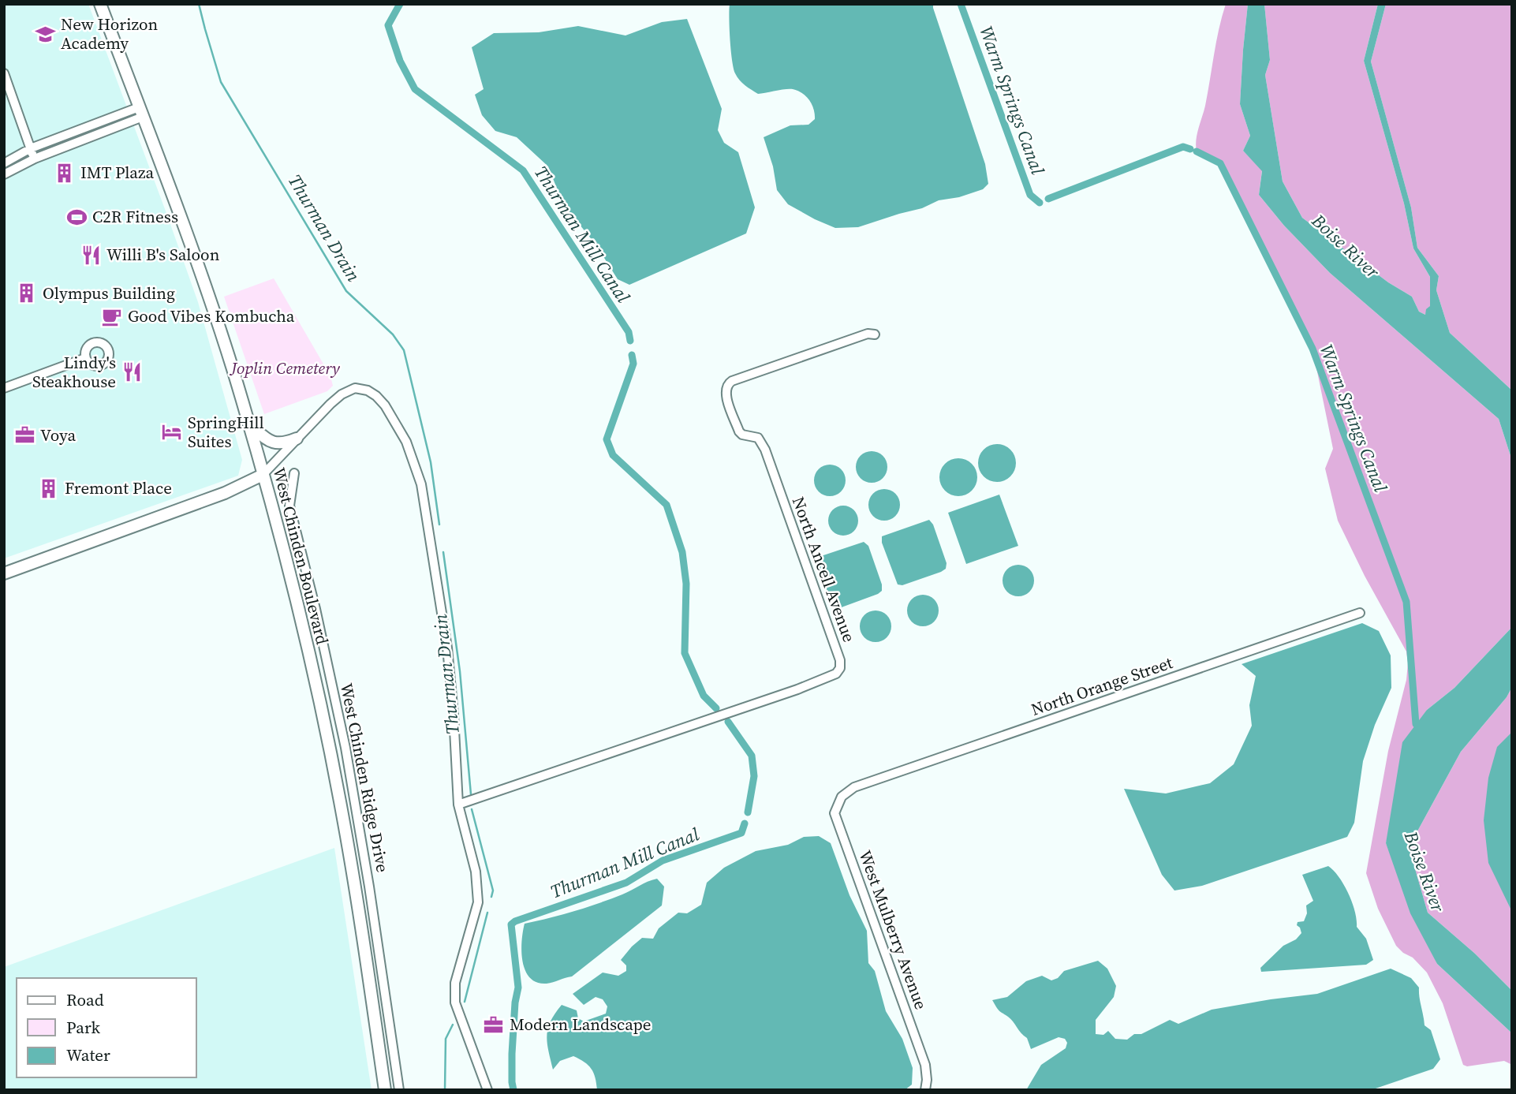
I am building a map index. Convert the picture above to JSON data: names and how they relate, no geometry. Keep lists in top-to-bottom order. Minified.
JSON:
{"streets":{"main road":["West Chinden Boulevard"],"street":["North Ancell Avenue","North Orange Street","West Chinden Ridge Drive","West Mulberry Avenue"]},"crossings":[["North Orange Street","West Mulberry Avenue"]],"water":["Warm Springs Canal","Thurman Drain","Thurman Mill Canal","Boise River"],"parks":["Joplin Cemetery"],"places":{"school or university":["New Horizon Academy"],"building":["IMT Plaza","Olympus Building","Fremont Place"],"sports":["C2R Fitness"],"restaurant":["Willi B's Saloon","Lindy's Steakhouse"],"cafe":["Good Vibes Kombucha"],"hotel":["SpringHill Suites"],"office":["Voya","Modern Landscape"]},"legend":["Road","Park","Water"]}
